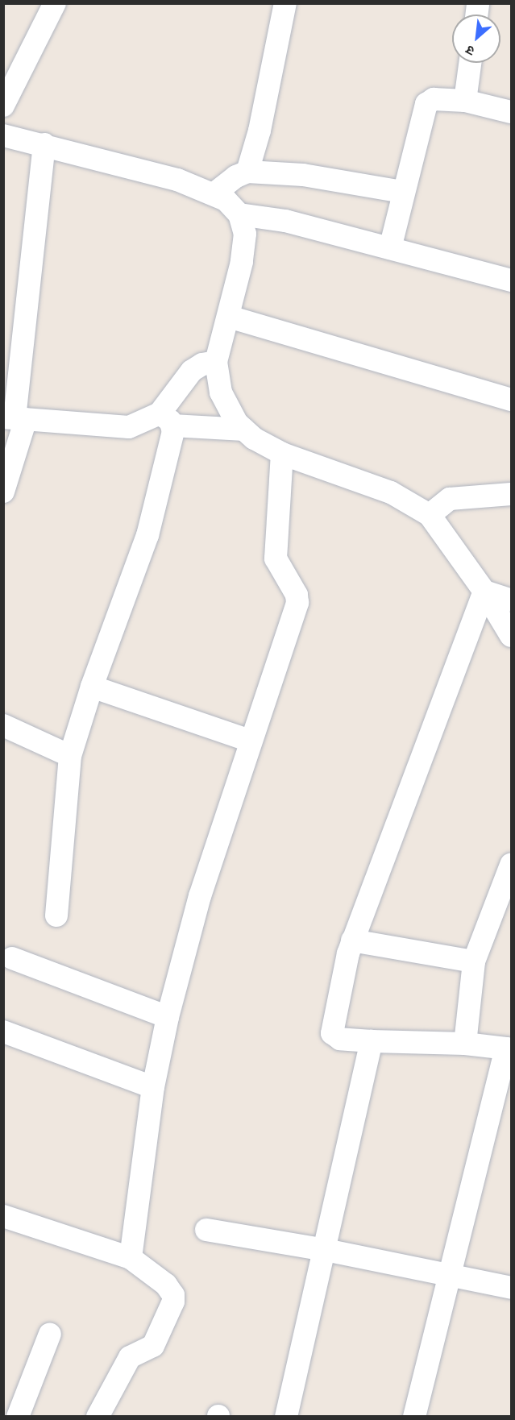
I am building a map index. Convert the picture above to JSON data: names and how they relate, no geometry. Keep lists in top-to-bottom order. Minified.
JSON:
{"north":"bottom left"}
